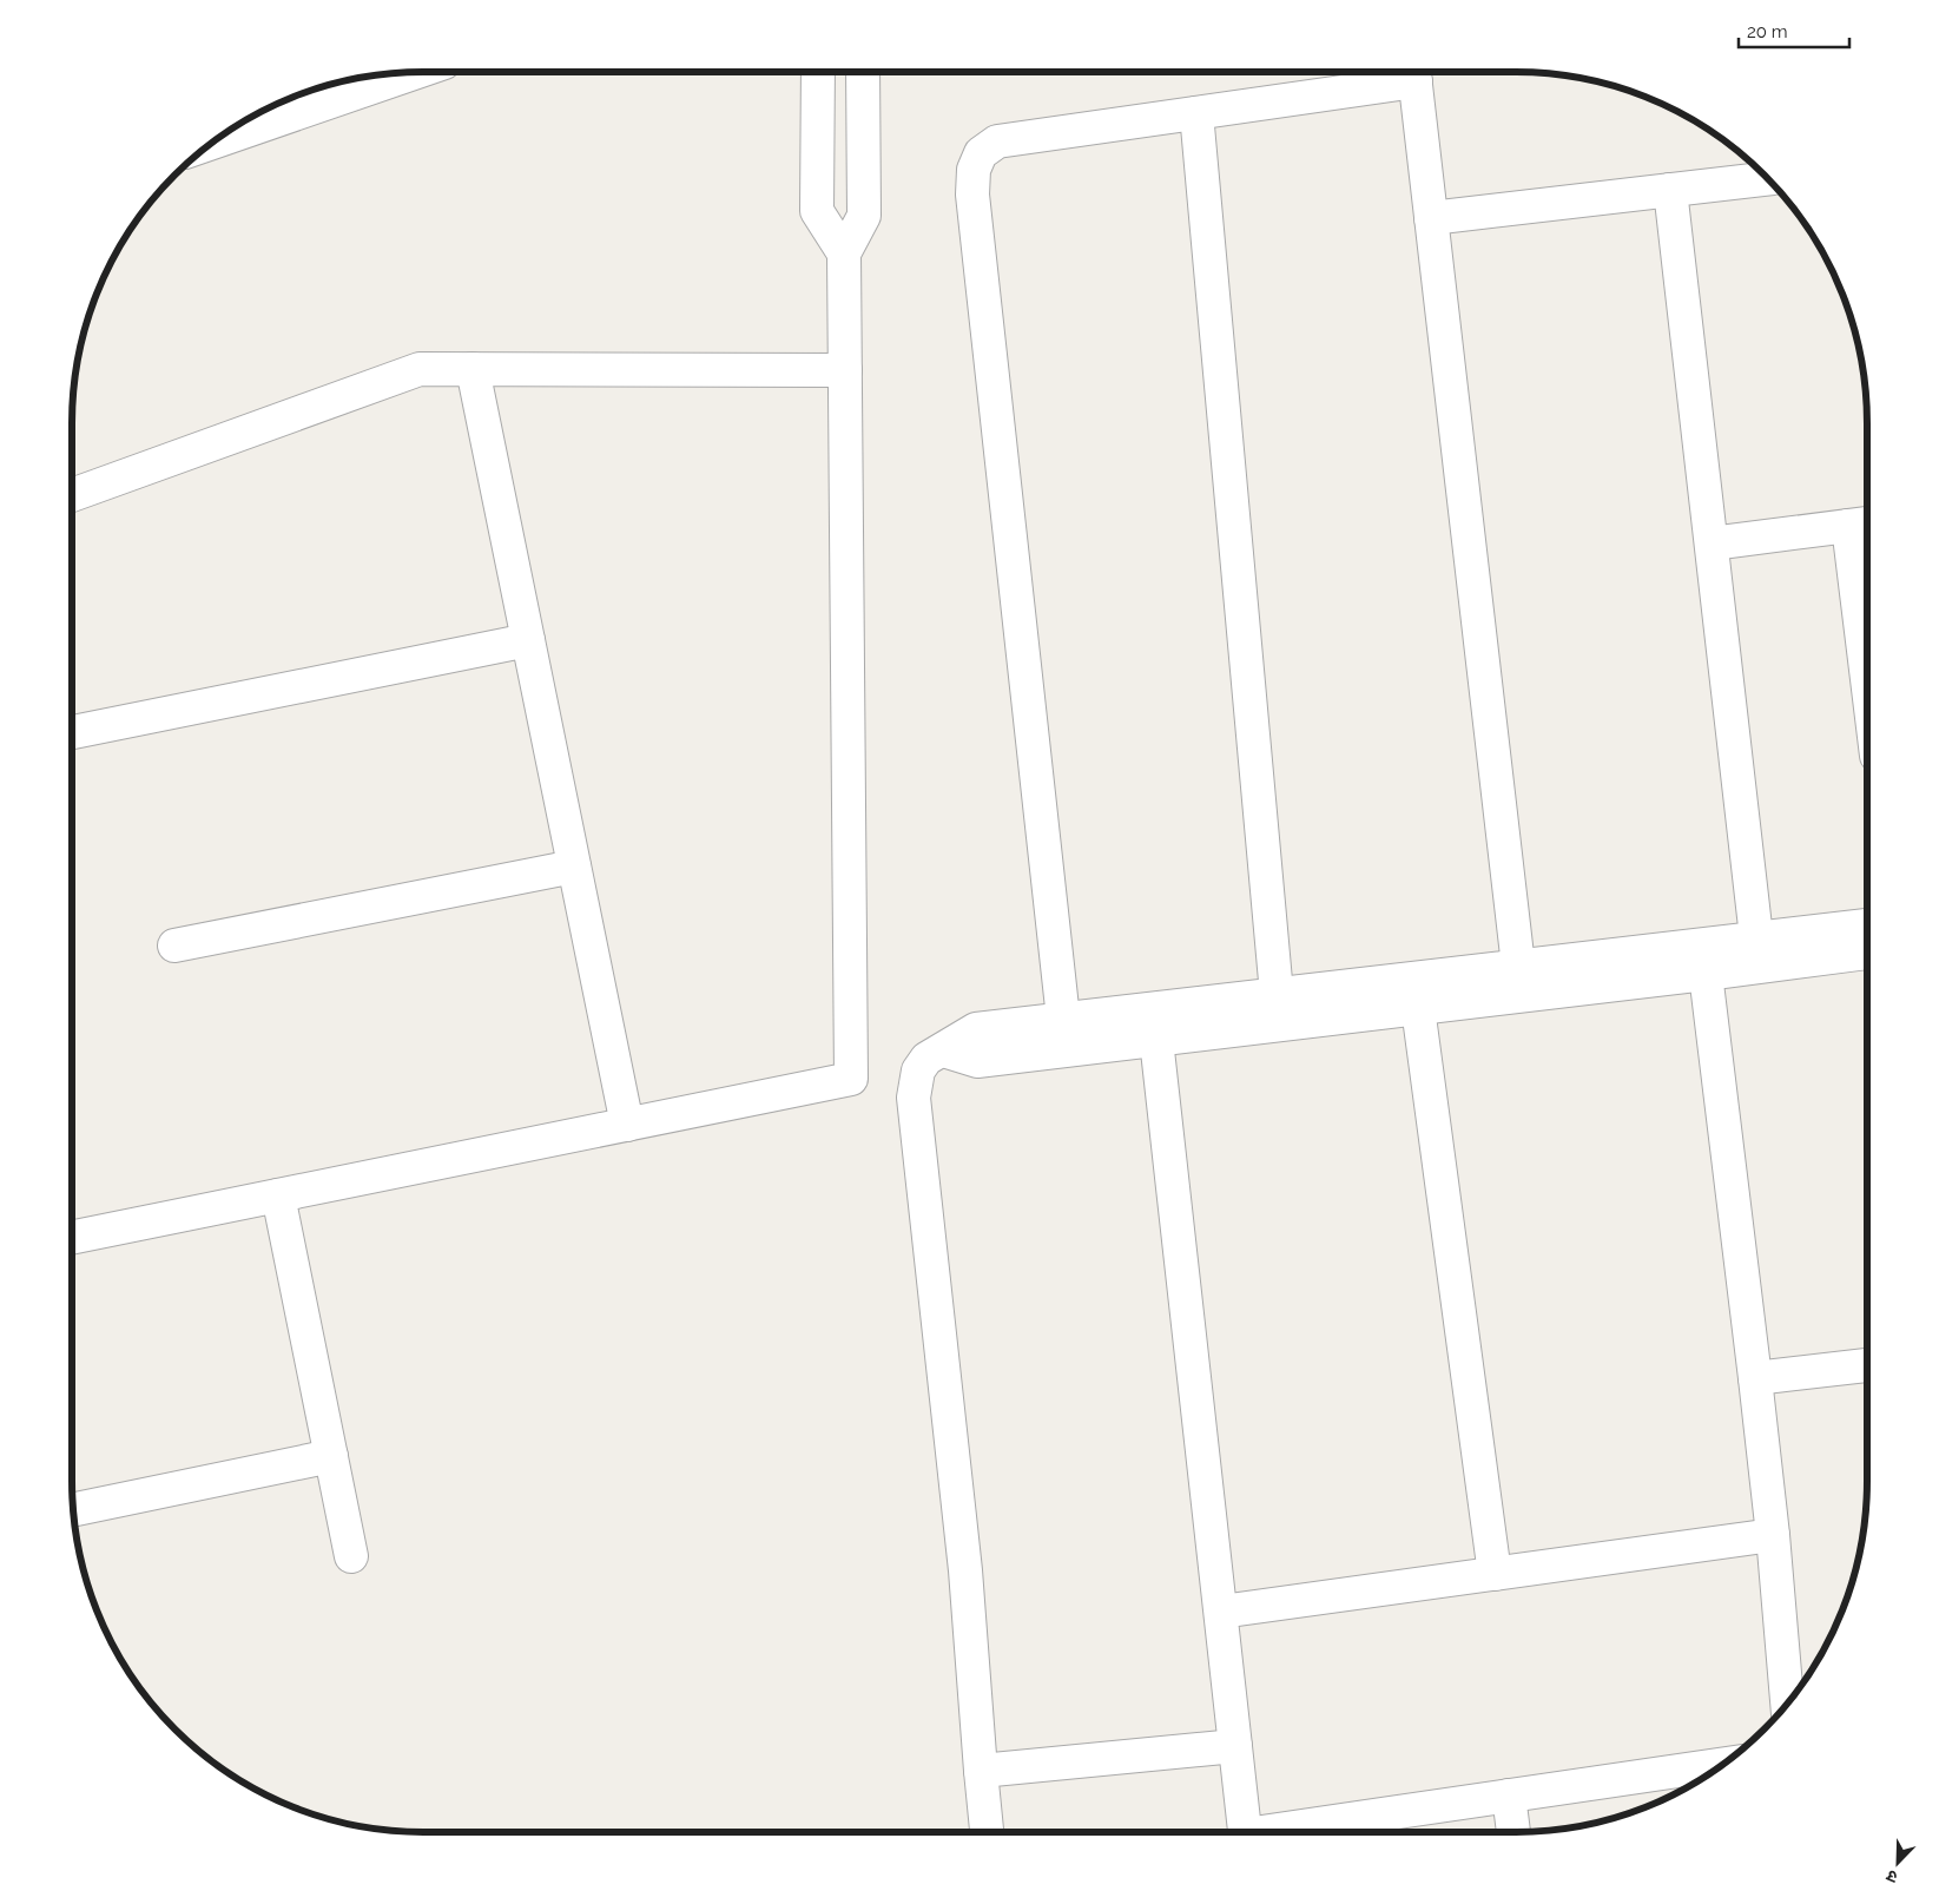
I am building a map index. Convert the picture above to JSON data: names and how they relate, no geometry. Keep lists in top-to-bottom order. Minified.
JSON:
{"scale_bar":"20 m","north":"bottom left"}
